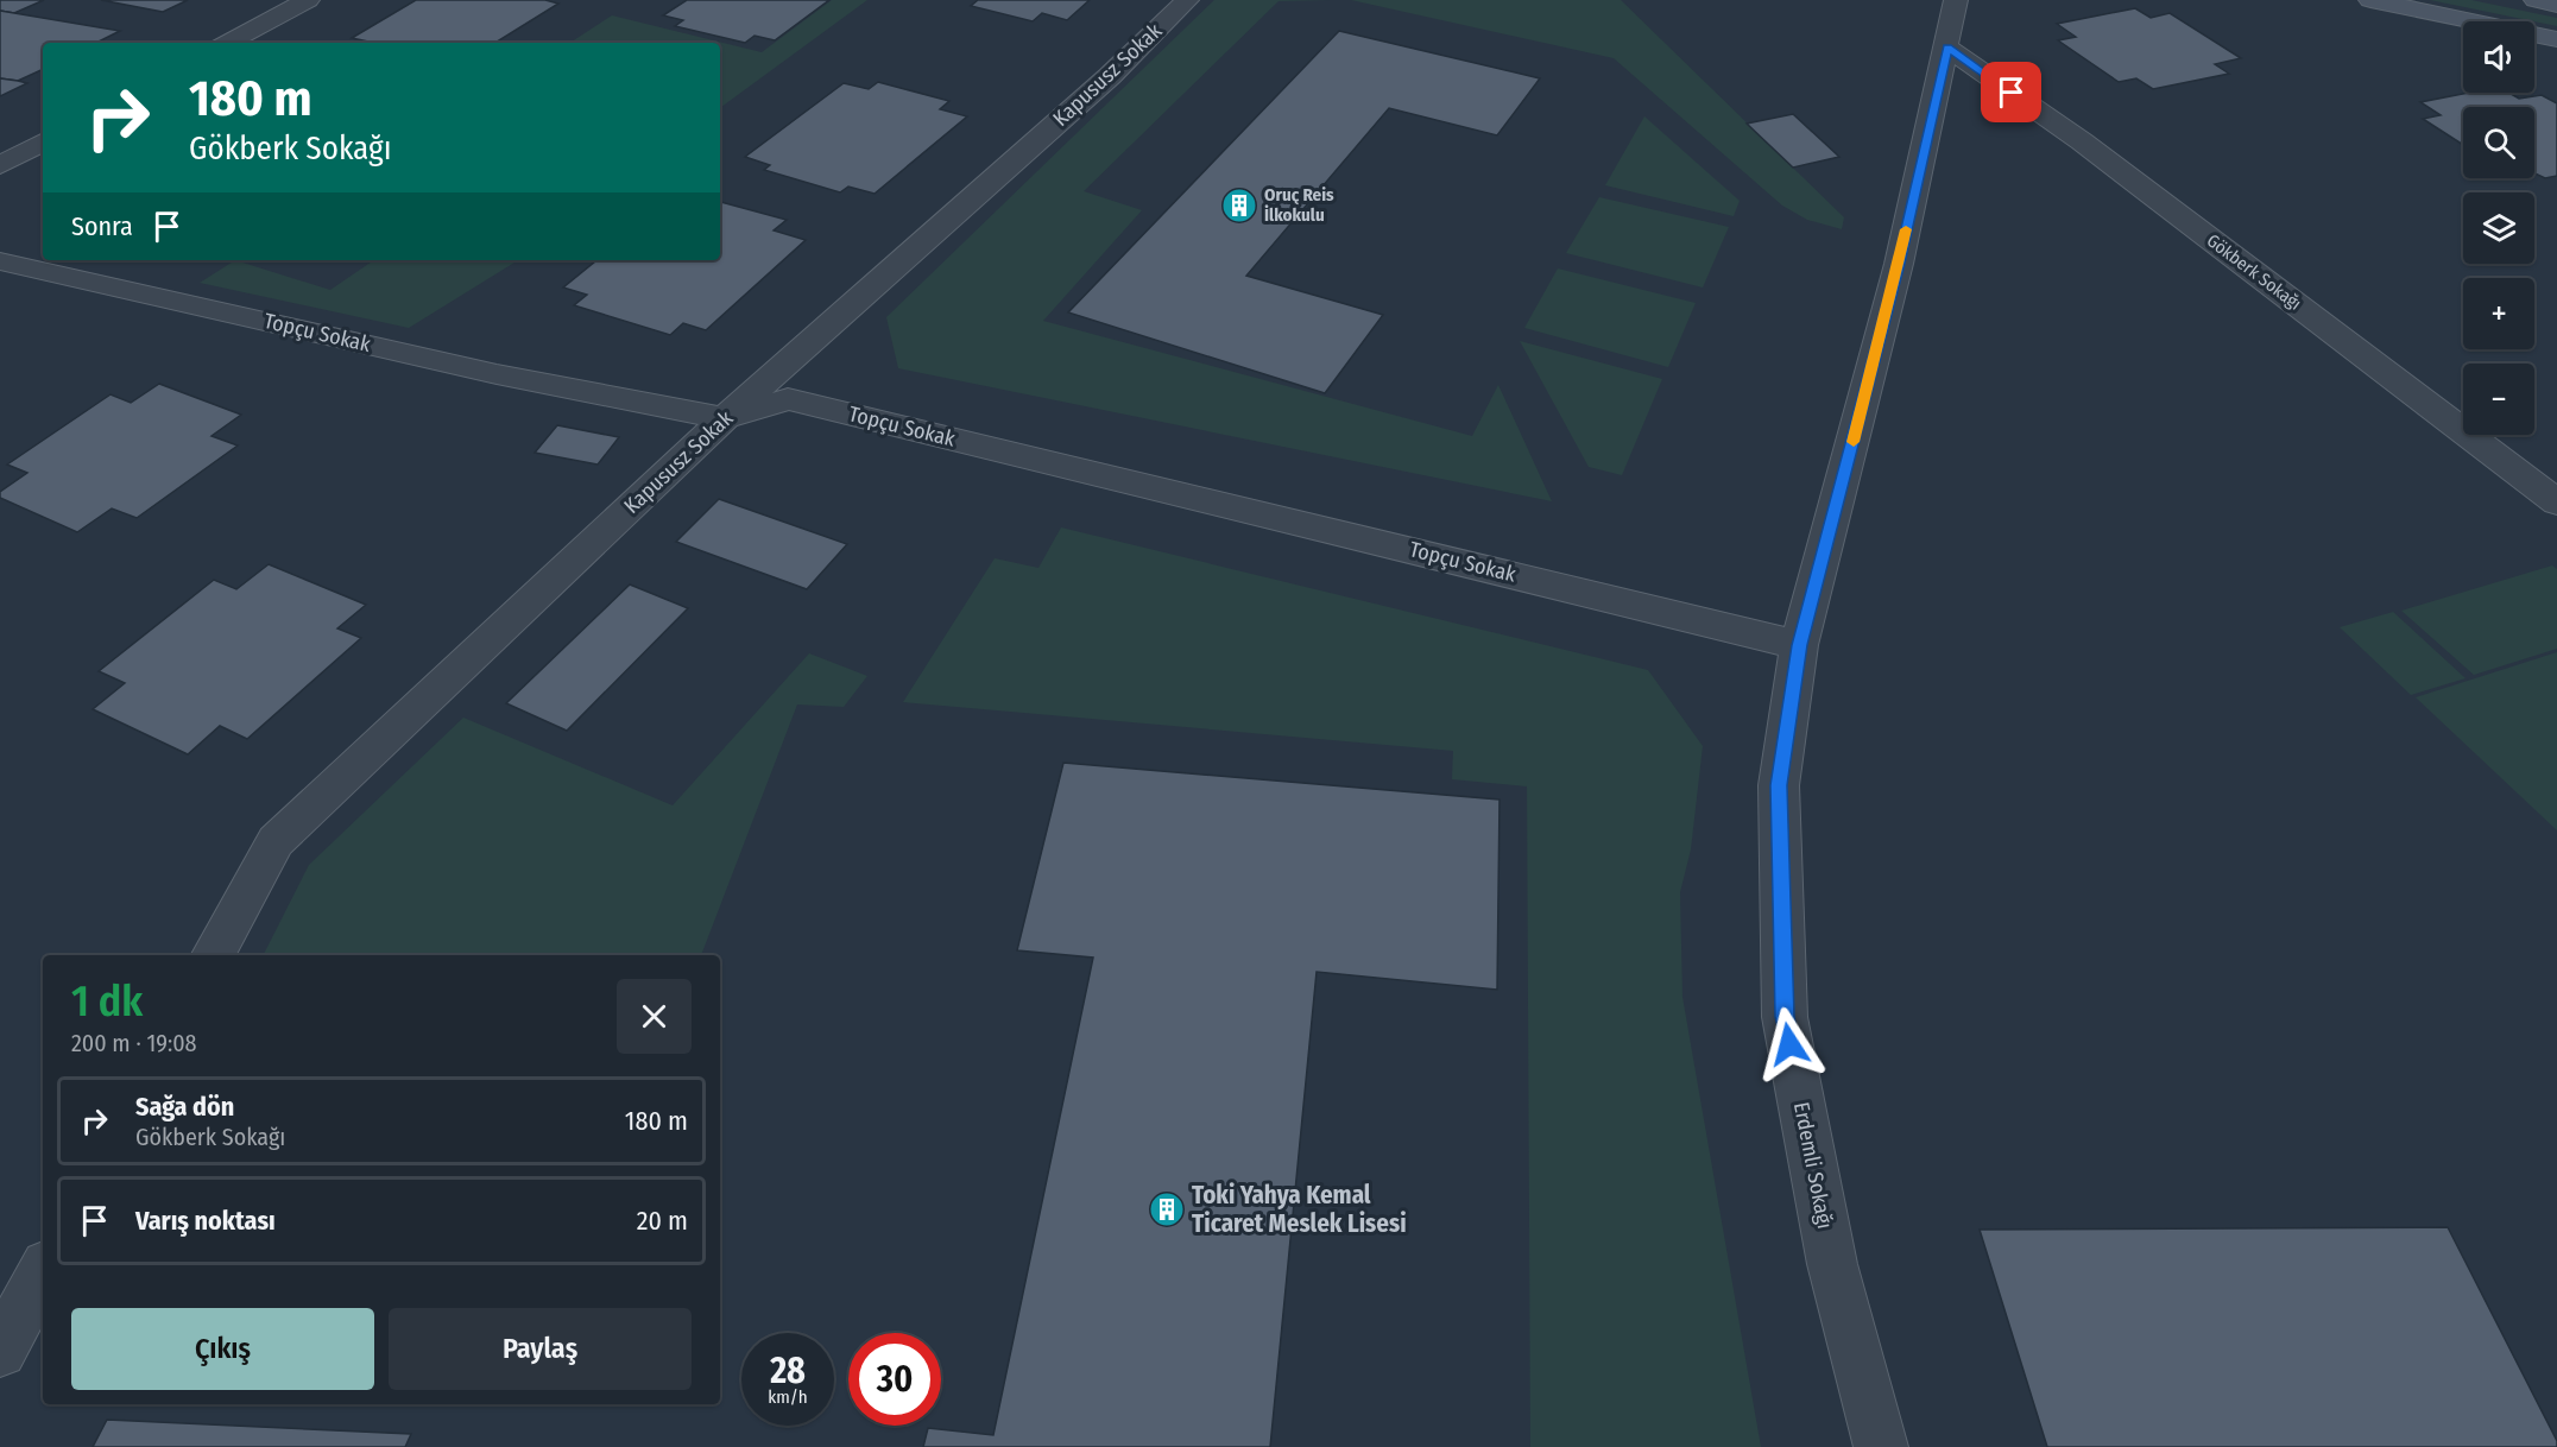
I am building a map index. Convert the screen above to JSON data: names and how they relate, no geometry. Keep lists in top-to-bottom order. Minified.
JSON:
{"streets":{"street":["Kapususz Sokak","Gökberk Sokağı","Topçu Sokak","Erdemli Sokağı"]},"crossings":[["Kapususz Sokak","Topçu Sokak"],["Gökberk Sokağı","Erdemli Sokağı"],["Topçu Sokak","Erdemli Sokağı"]],"places":{"building":["Oruç Reis İlkokulu","Toki Yahya Kemal Ticaret Meslek Lisesi"]},"page":{"map_buttons":["+","−"],"turn":["180 m","Gökberk Sokağı"],"then":"Sonra","heading":["1 dk","200 m · 19:08"],"list":[{"name":"Sağa dön","note":"Gökberk Sokağı","value":"180 m"},{"name":"Varış noktası","value":"20 m"}],"buttons":["Çıkış","Paylaş"],"speed":"28 km/h","limit":"30"}}
